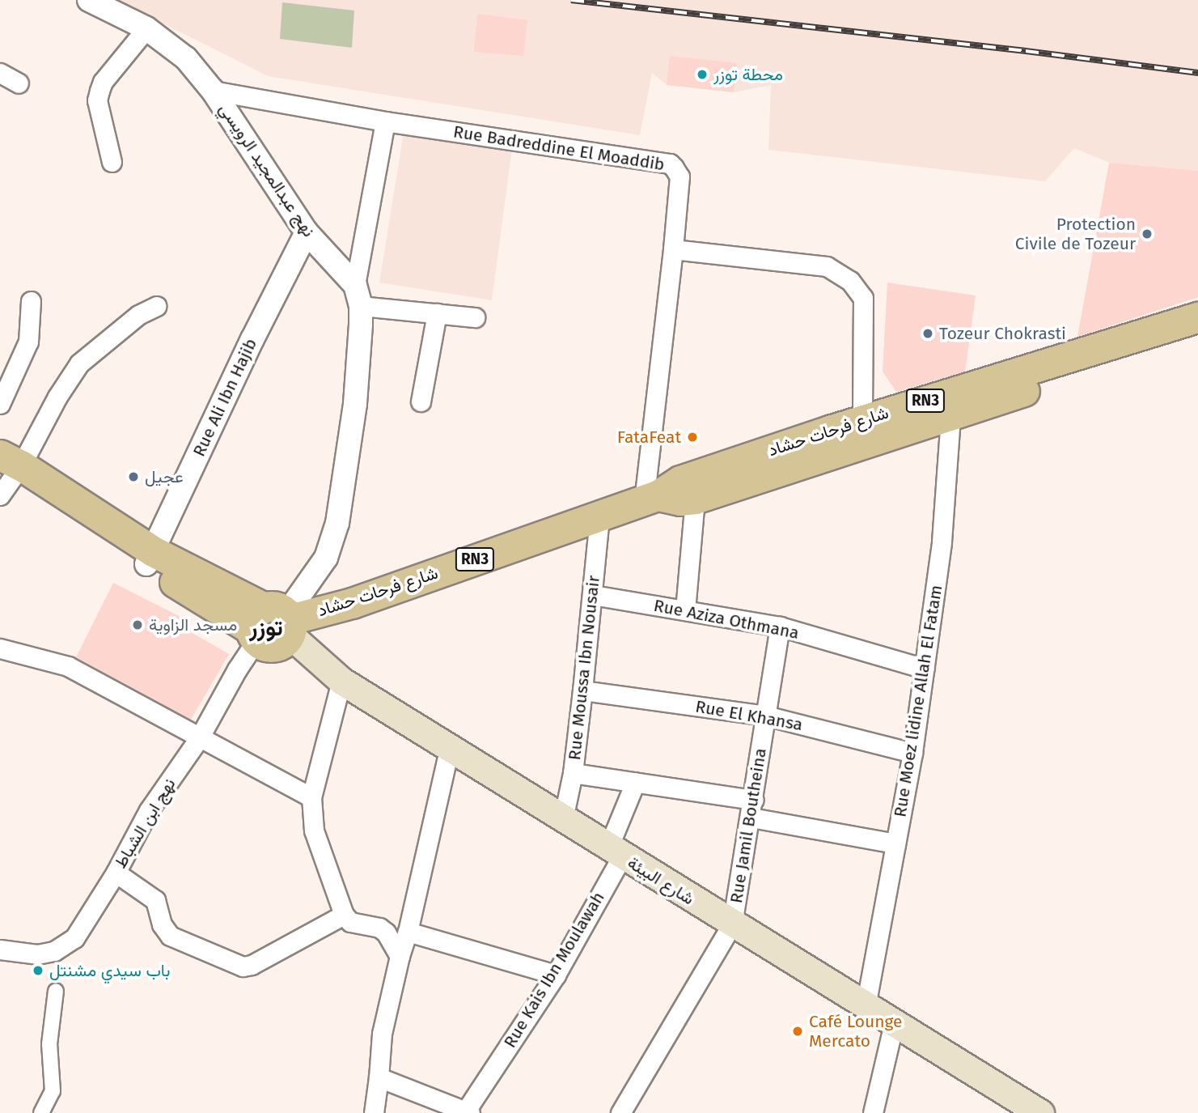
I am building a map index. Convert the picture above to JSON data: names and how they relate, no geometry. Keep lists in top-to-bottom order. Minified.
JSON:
{"streets":{"main road":["RN3","شارع فرحات حشاد","شارع البيئة"],"street":["Rue Badreddine El Moaddib","نهج عبدالمجيد الرويسي","Rue Ali Ibn Hajib","Rue Aziza Othmana","Rue Moussa Ibn Nousair","Rue Moez lidine Allah El Fatam","Rue El Khansa","نهج ابن الشباط","Rue Jamil Boutheina","Rue Kais Ibn Moulawah"]},"crossings":[["Rue Badreddine El Moaddib","نهج عبدالمجيد الرويسي"],["Rue Badreddine El Moaddib","شارع فرحات حشاد"],["نهج عبدالمجيد الرويسي","Rue Ali Ibn Hajib"],["شارع فرحات حشاد","Rue Moussa Ibn Nousair"],["شارع فرحات حشاد","Rue Moez lidine Allah El Fatam"],["شارع فرحات حشاد","نهج ابن الشباط"],["شارع فرحات حشاد","شارع البيئة"],["Rue Aziza Othmana","Rue Moussa Ibn Nousair"],["Rue Aziza Othmana","Rue Moez lidine Allah El Fatam"],["Rue Aziza Othmana","Rue Jamil Boutheina"],["Rue Moussa Ibn Nousair","Rue El Khansa"],["Rue Moussa Ibn Nousair","شارع البيئة"],["Rue Moez lidine Allah El Fatam","Rue El Khansa"],["Rue Moez lidine Allah El Fatam","شارع البيئة"],["Rue El Khansa","Rue Jamil Boutheina"],["نهج ابن الشباط","شارع البيئة"],["Rue Jamil Boutheina","شارع البيئة"],["شارع البيئة","Rue Kais Ibn Moulawah"]],"districts":["توزر"],"places":["محطة توزر","Protection Civile de Tozeur","Tozeur Chokrasti","FataFeat","عجيل","مسجد الزاوية","باب سيدي مشنتل","Café Lounge Mercato"]}
